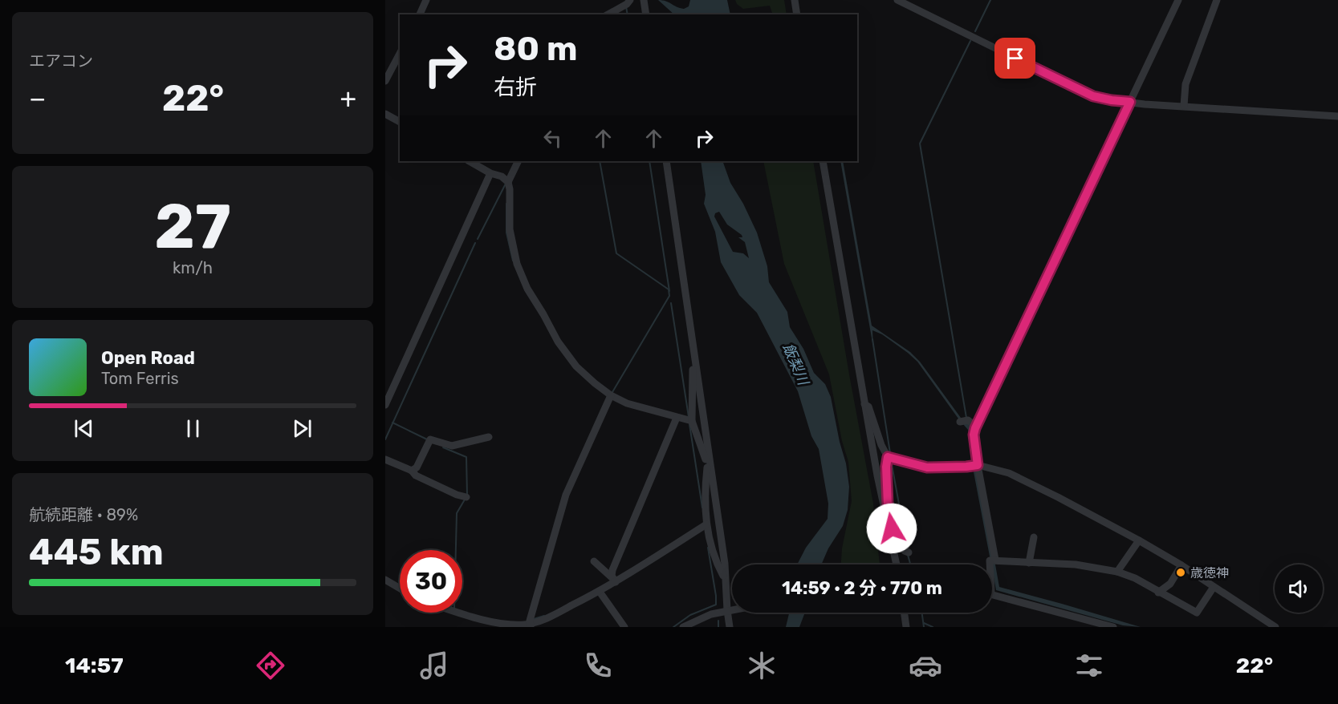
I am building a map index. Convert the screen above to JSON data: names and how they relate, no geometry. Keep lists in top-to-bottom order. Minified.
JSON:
{"water":["飯梨川"],"places":["歳徳神"],"page":{"tile":["エアコン",["27","km/h"],["航続距離 · 89%","445 km"]],"turn":["80 m","右折"],"heat":["−","22°","+"],"song":["Open Road","Tom Ferris"],"limit":"30","trip":"14:59 · 2 分 · 770 m","tabs":["14:57","22°"]}}
